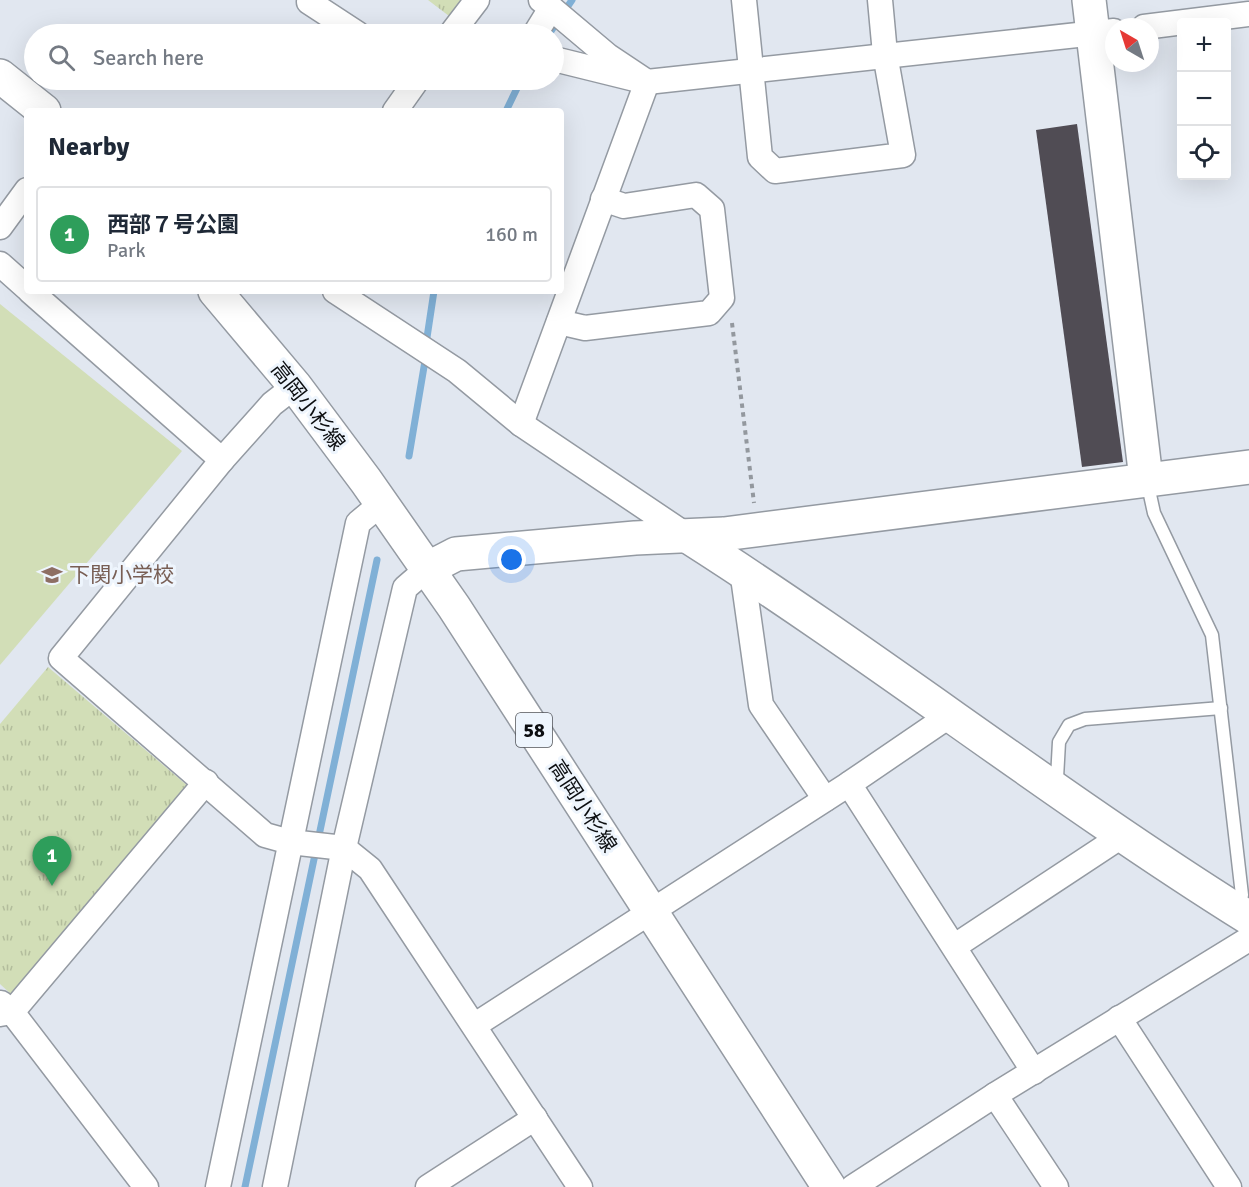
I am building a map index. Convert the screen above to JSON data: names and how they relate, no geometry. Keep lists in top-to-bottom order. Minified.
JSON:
{"streets":{"street":["高岡小杉線","58"]},"places":{"school or university":["下関小学校"]},"north":"top left","page":{"map_buttons":["+","−"],"search":"Search here","heading":"Nearby","list":[{"mark":"1","name":"西部７号公園","note":"Park","value":"160 m"}],"pins":"1"}}
